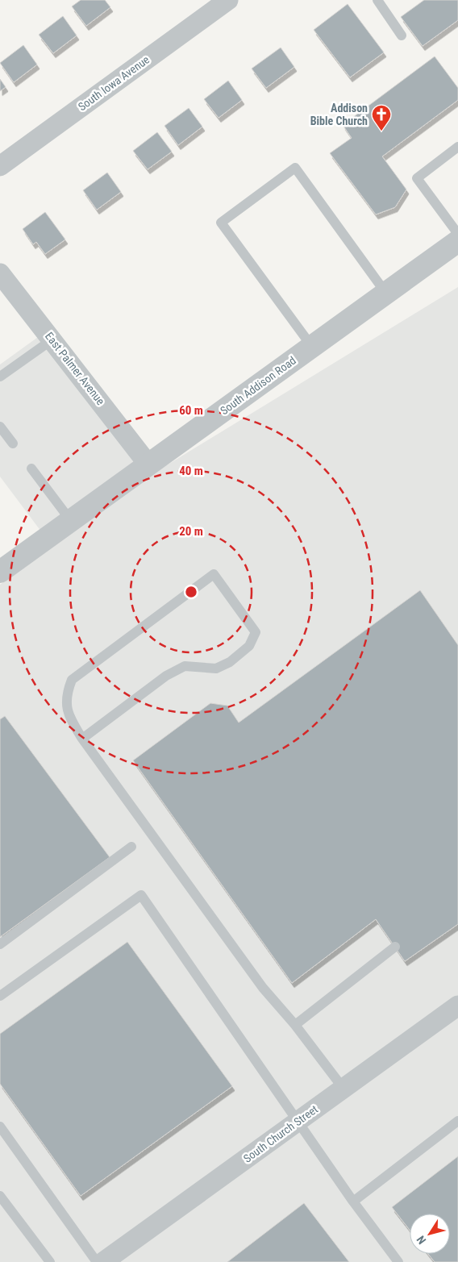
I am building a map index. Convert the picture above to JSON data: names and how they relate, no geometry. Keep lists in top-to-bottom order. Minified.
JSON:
{"streets":{"street":["South Iowa Avenue","East Palmer Avenue","South Addison Road","South Church Street"]},"crossings":[["East Palmer Avenue","South Addison Road"]],"places":{"church":["Addison Bible Church"]},"north":"bottom left","rings":["60 m","40 m","20 m"]}
